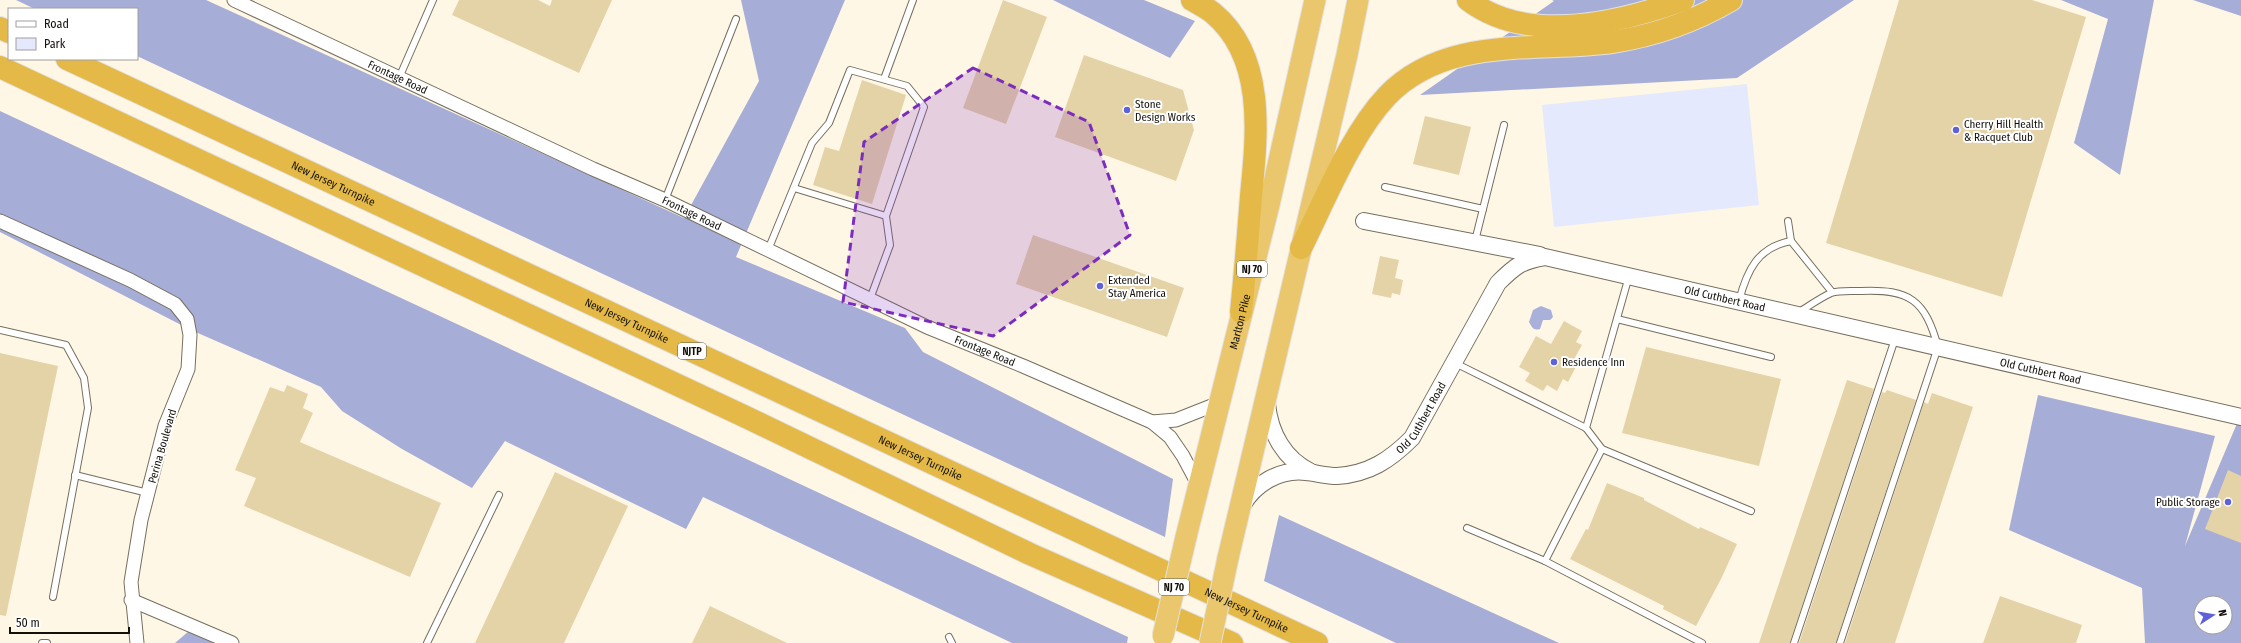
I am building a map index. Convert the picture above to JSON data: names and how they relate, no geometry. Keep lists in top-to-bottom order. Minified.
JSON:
{"streets":{"highway":["New Jersey Turnpike","NJ 70","Marlton Pike","NJTP"],"street":["Frontage Road","Old Cuthbert Road","Perina Boulevard"]},"crossings":[["Frontage Road","Marlton Pike"]],"places":["Stone Design Works","Cherry Hill Health & Racquet Club","Extended Stay America","Residence Inn","Public Storage"],"legend":["Road","Park"],"scale_bar":"50 m","north":"right"}
